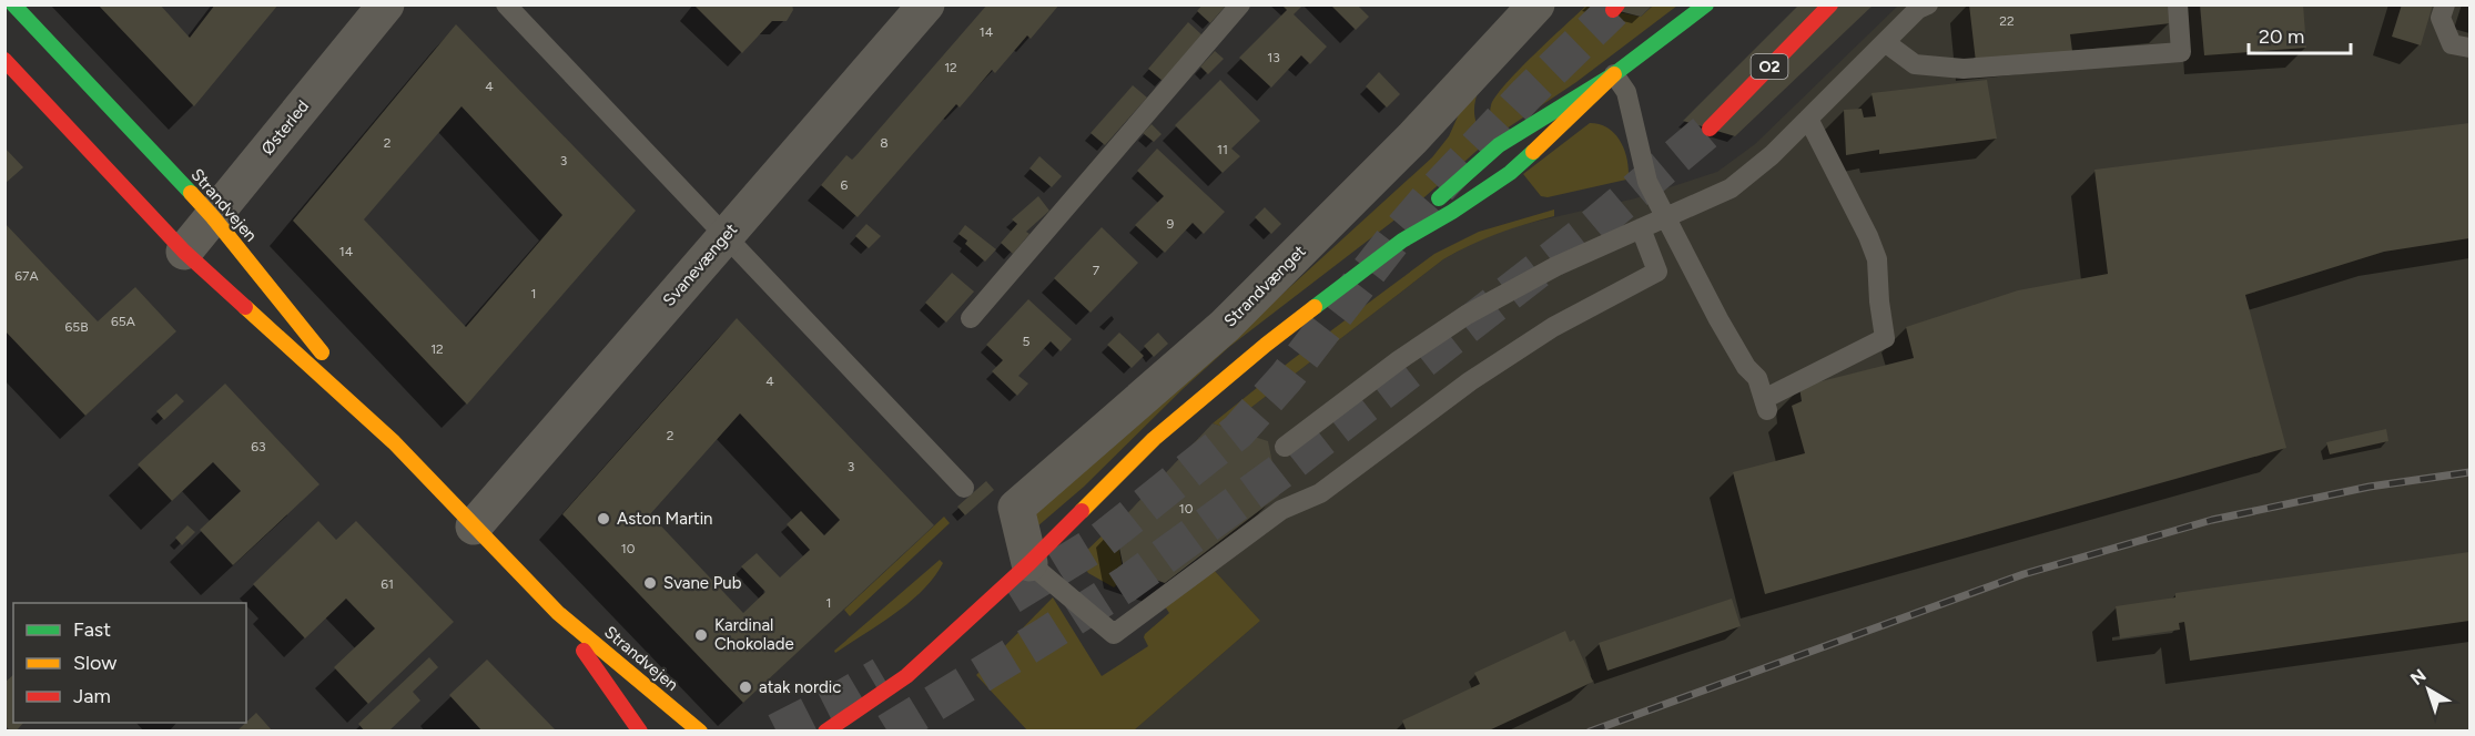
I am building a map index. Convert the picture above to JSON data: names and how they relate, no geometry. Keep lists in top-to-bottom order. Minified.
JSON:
{"streets":{"main road":["O2","Strandvejen"],"street":["Østerled","Svanevænget","Strandvænget"]},"crossings":[["Østerled","Strandvejen"],["Strandvejen","Svanevænget"]],"places":["Aston Martin","Svane Pub","Kardinal Chokolade","atak nordic"],"house_numbers":["22","14","13","12","4","2","8","11","3","6","9","14","7","67A","1","65A","65B","5","12","4","2","63","3","10","10","61","1"],"legend":["Fast","Slow","Jam"],"scale_bar":"20 m","north":"top left"}
